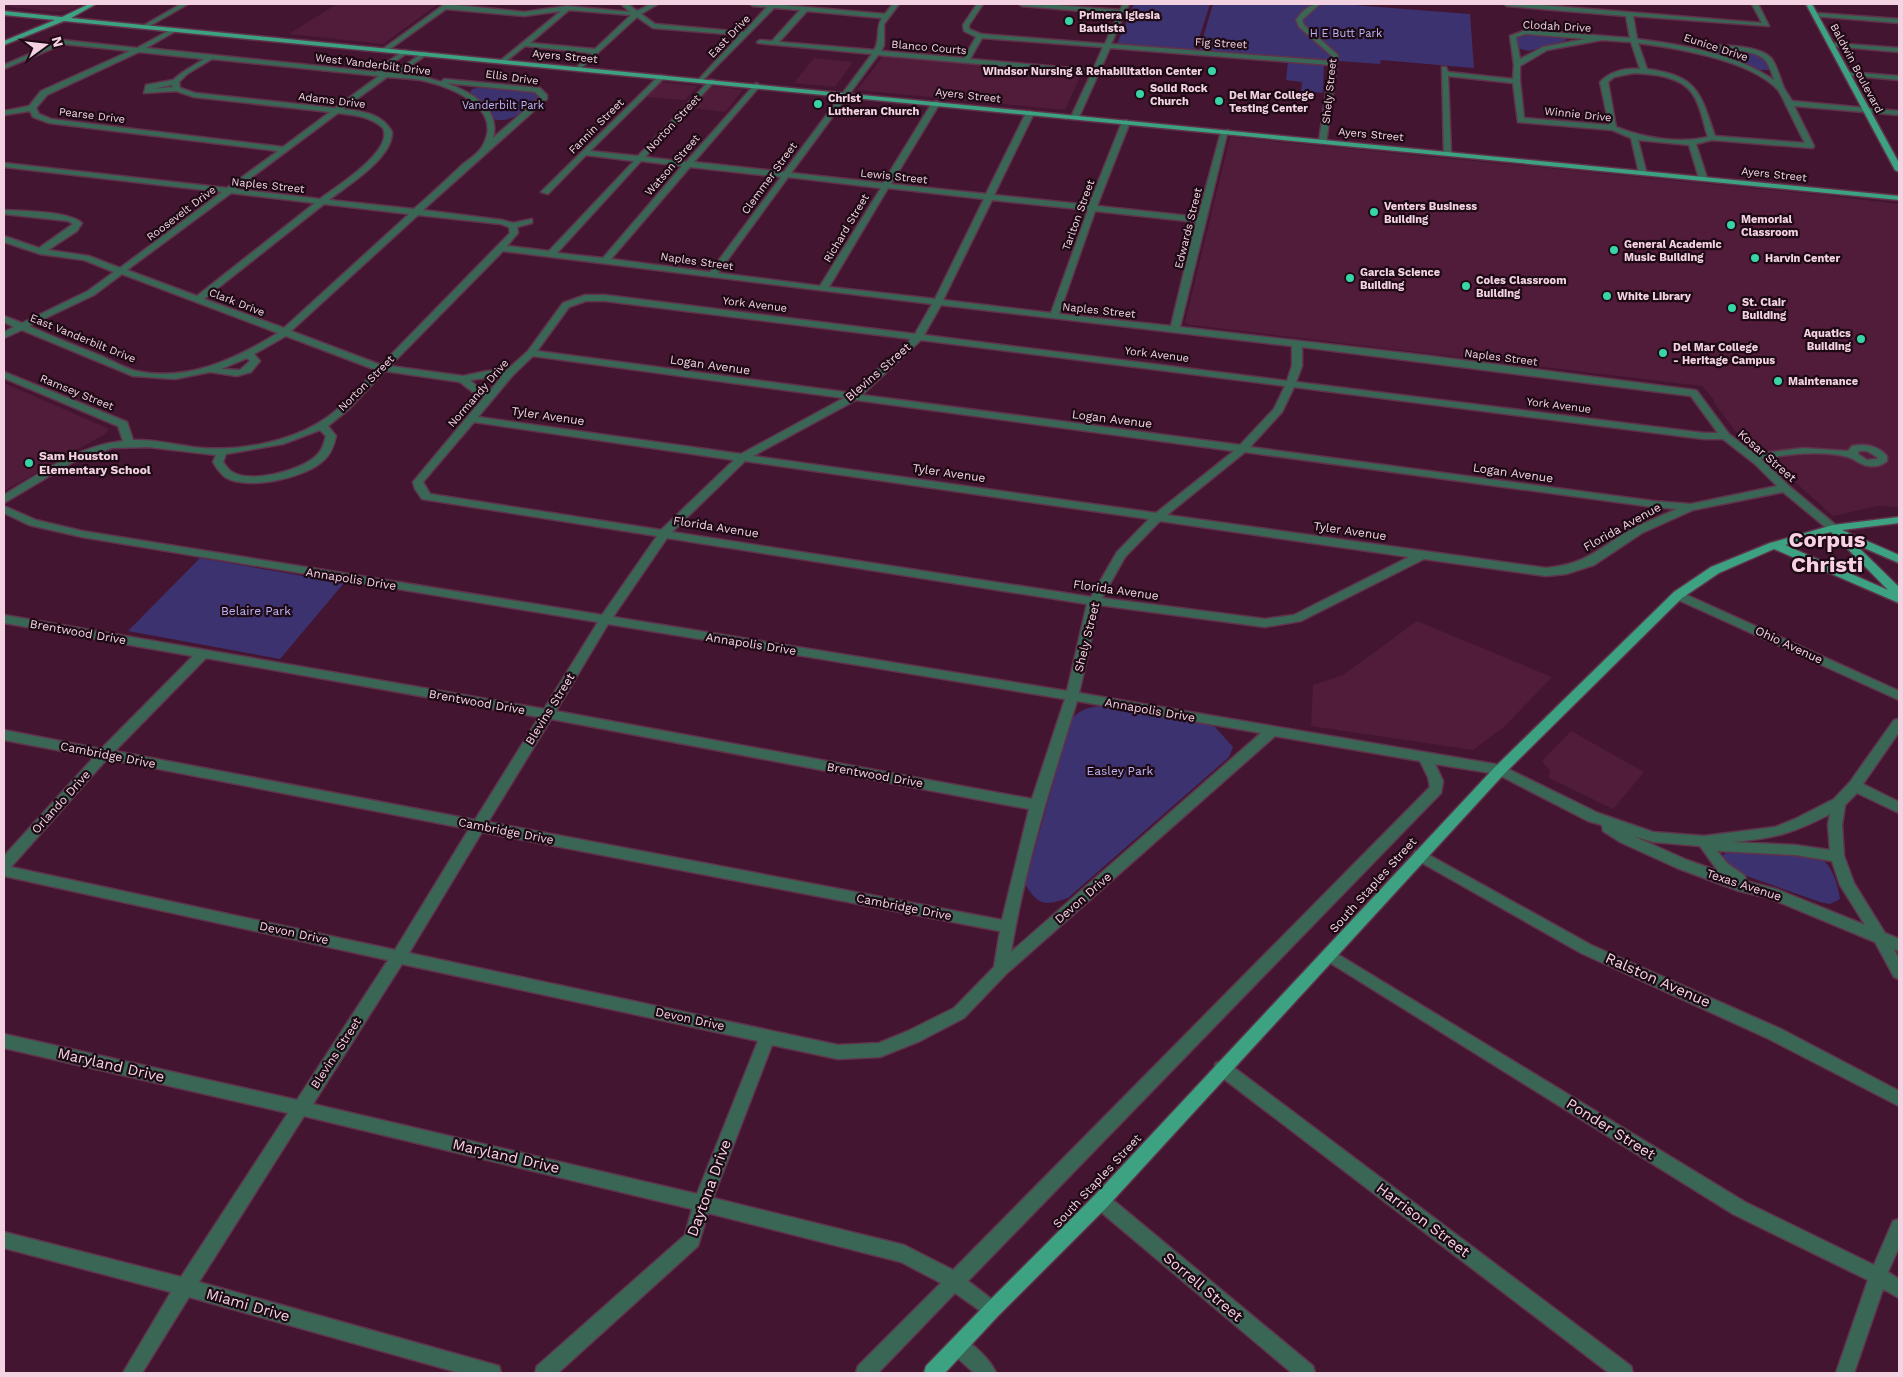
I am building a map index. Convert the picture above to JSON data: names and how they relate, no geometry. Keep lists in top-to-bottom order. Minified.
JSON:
{"streets":{"main road":["Ayers Street","Baldwin Boulevard","South Staples Street"],"street":["Clodah Drive","East Drive","Fig Street","Blanco Courts","Eunice Drive","West Vanderbilt Drive","Ellis Drive","Shely Street","Adams Drive","Winnie Drive","Pearse Drive","Norton Street","Fannin Street","Watson Street","Lewis Street","Clemmer Street","Naples Street","Roosevelt Drive","Tarlton Street","Richard Street","Edwards Street","Clark Drive","York Avenue","East Vanderbilt Drive","Logan Avenue","Blevins Street","Ramsey Street","Normandy Drive","Tyler Avenue","Kosar Street","Florida Avenue","Annapolis Drive","Brentwood Drive","Ohio Avenue","Cambridge Drive","Orlando Drive","Texas Avenue","Devon Drive","Ralston Avenue","Maryland Drive","Ponder Street","Daytona Drive","Harrison Street","Sorrell Street","Miami Drive"]},"crossings":[["Clodah Drive","Eunice Drive"],["Clodah Drive","Winnie Drive"],["East Drive","Ayers Street"],["Fig Street","Shely Street"],["Blanco Courts","Clemmer Street"],["Ayers Street","Shely Street"],["Ayers Street","Pearse Drive"],["Ayers Street","Norton Street"],["Ayers Street","Fannin Street"],["Ayers Street","Watson Street"],["Ayers Street","Clemmer Street"],["Ayers Street","Roosevelt Drive"],["Ayers Street","Tarlton Street"],["Ayers Street","Richard Street"],["Ayers Street","Edwards Street"],["Ayers Street","Blevins Street"],["West Vanderbilt Drive","Ellis Drive"],["West Vanderbilt Drive","Adams Drive"],["West Vanderbilt Drive","Pearse Drive"],["West Vanderbilt Drive","Roosevelt Drive"],["Shely Street","Naples Street"],["Shely Street","York Avenue"],["Shely Street","Logan Avenue"],["Shely Street","Tyler Avenue"],["Shely Street","Florida Avenue"],["Shely Street","Annapolis Drive"],["Shely Street","Brentwood Drive"],["Shely Street","Cambridge Drive"],["Shely Street","Devon Drive"],["Adams Drive","Naples Street"],["Adams Drive","Roosevelt Drive"],["Adams Drive","Clark Drive"],["Pearse Drive","Roosevelt Drive"],["Norton Street","Lewis Street"],["Norton Street","Naples Street"],["Norton Street","Clark Drive"],["Norton Street","Ramsey Street"],["Fannin Street","Lewis Street"],["Watson Street","Lewis Street"],["Watson Street","Naples Street"],["Lewis Street","Clemmer Street"],["Lewis Street","Tarlton Street"],["Lewis Street","Richard Street"],["Lewis Street","Edwards Street"],["Lewis Street","Blevins Street"],["Clemmer Street","Naples Street"],["Naples Street","Roosevelt Drive"],["Naples Street","Tarlton Street"],["Naples Street","Richard Street"],["Naples Street","Edwards Street"],["Naples Street","Blevins Street"],["Naples Street","Kosar Street"],["Roosevelt Drive","Clark Drive"],["Roosevelt Drive","East Vanderbilt Drive"],["Clark Drive","East Vanderbilt Drive"],["Clark Drive","Normandy Drive"],["York Avenue","Blevins Street"],["York Avenue","Normandy Drive"],["York Avenue","Kosar Street"],["Logan Avenue","Blevins Street"],["Logan Avenue","Normandy Drive"],["Logan Avenue","Florida Avenue"],["Blevins Street","Tyler Avenue"],["Blevins Street","Florida Avenue"],["Blevins Street","Annapolis Drive"],["Blevins Street","Brentwood Drive"],["Blevins Street","Cambridge Drive"],["Blevins Street","Devon Drive"],["Blevins Street","Maryland Drive"],["Blevins Street","Miami Drive"],["Normandy Drive","Tyler Avenue"],["Normandy Drive","Florida Avenue"],["Tyler Avenue","Florida Avenue"],["Kosar Street","Florida Avenue"],["Kosar Street","South Staples Street"],["Annapolis Drive","South Staples Street"],["Annapolis Drive","Texas Avenue"],["Annapolis Drive","Devon Drive"],["Brentwood Drive","Orlando Drive"],["Ohio Avenue","South Staples Street"],["Cambridge Drive","Orlando Drive"],["South Staples Street","Texas Avenue"],["South Staples Street","Ralston Avenue"],["South Staples Street","Maryland Drive"],["South Staples Street","Ponder Street"],["South Staples Street","Harrison Street"],["South Staples Street","Sorrell Street"],["Devon Drive","Daytona Drive"],["Maryland Drive","Daytona Drive"]],"districts":["Corpus Christi"],"parks":["H E Butt Park","Vanderbilt Park","Belaire Park","Easley Park"],"places":["Primera Iglesia Bautista","Windsor Nursing & Rehabilitation Center","Solid Rock Church","Del Mar College Testing Center","Christ Lutheran Church","Venters Business Building","Memorial Classroom","General Academic Music Building","Harvin Center","Garcia Science Building","Coles Classroom Building","White Library","St. Clair Building","Aquatics Building","Del Mar College - Heritage Campus","Maintenance","Sam Houston Elementary School"],"north":"right"}
